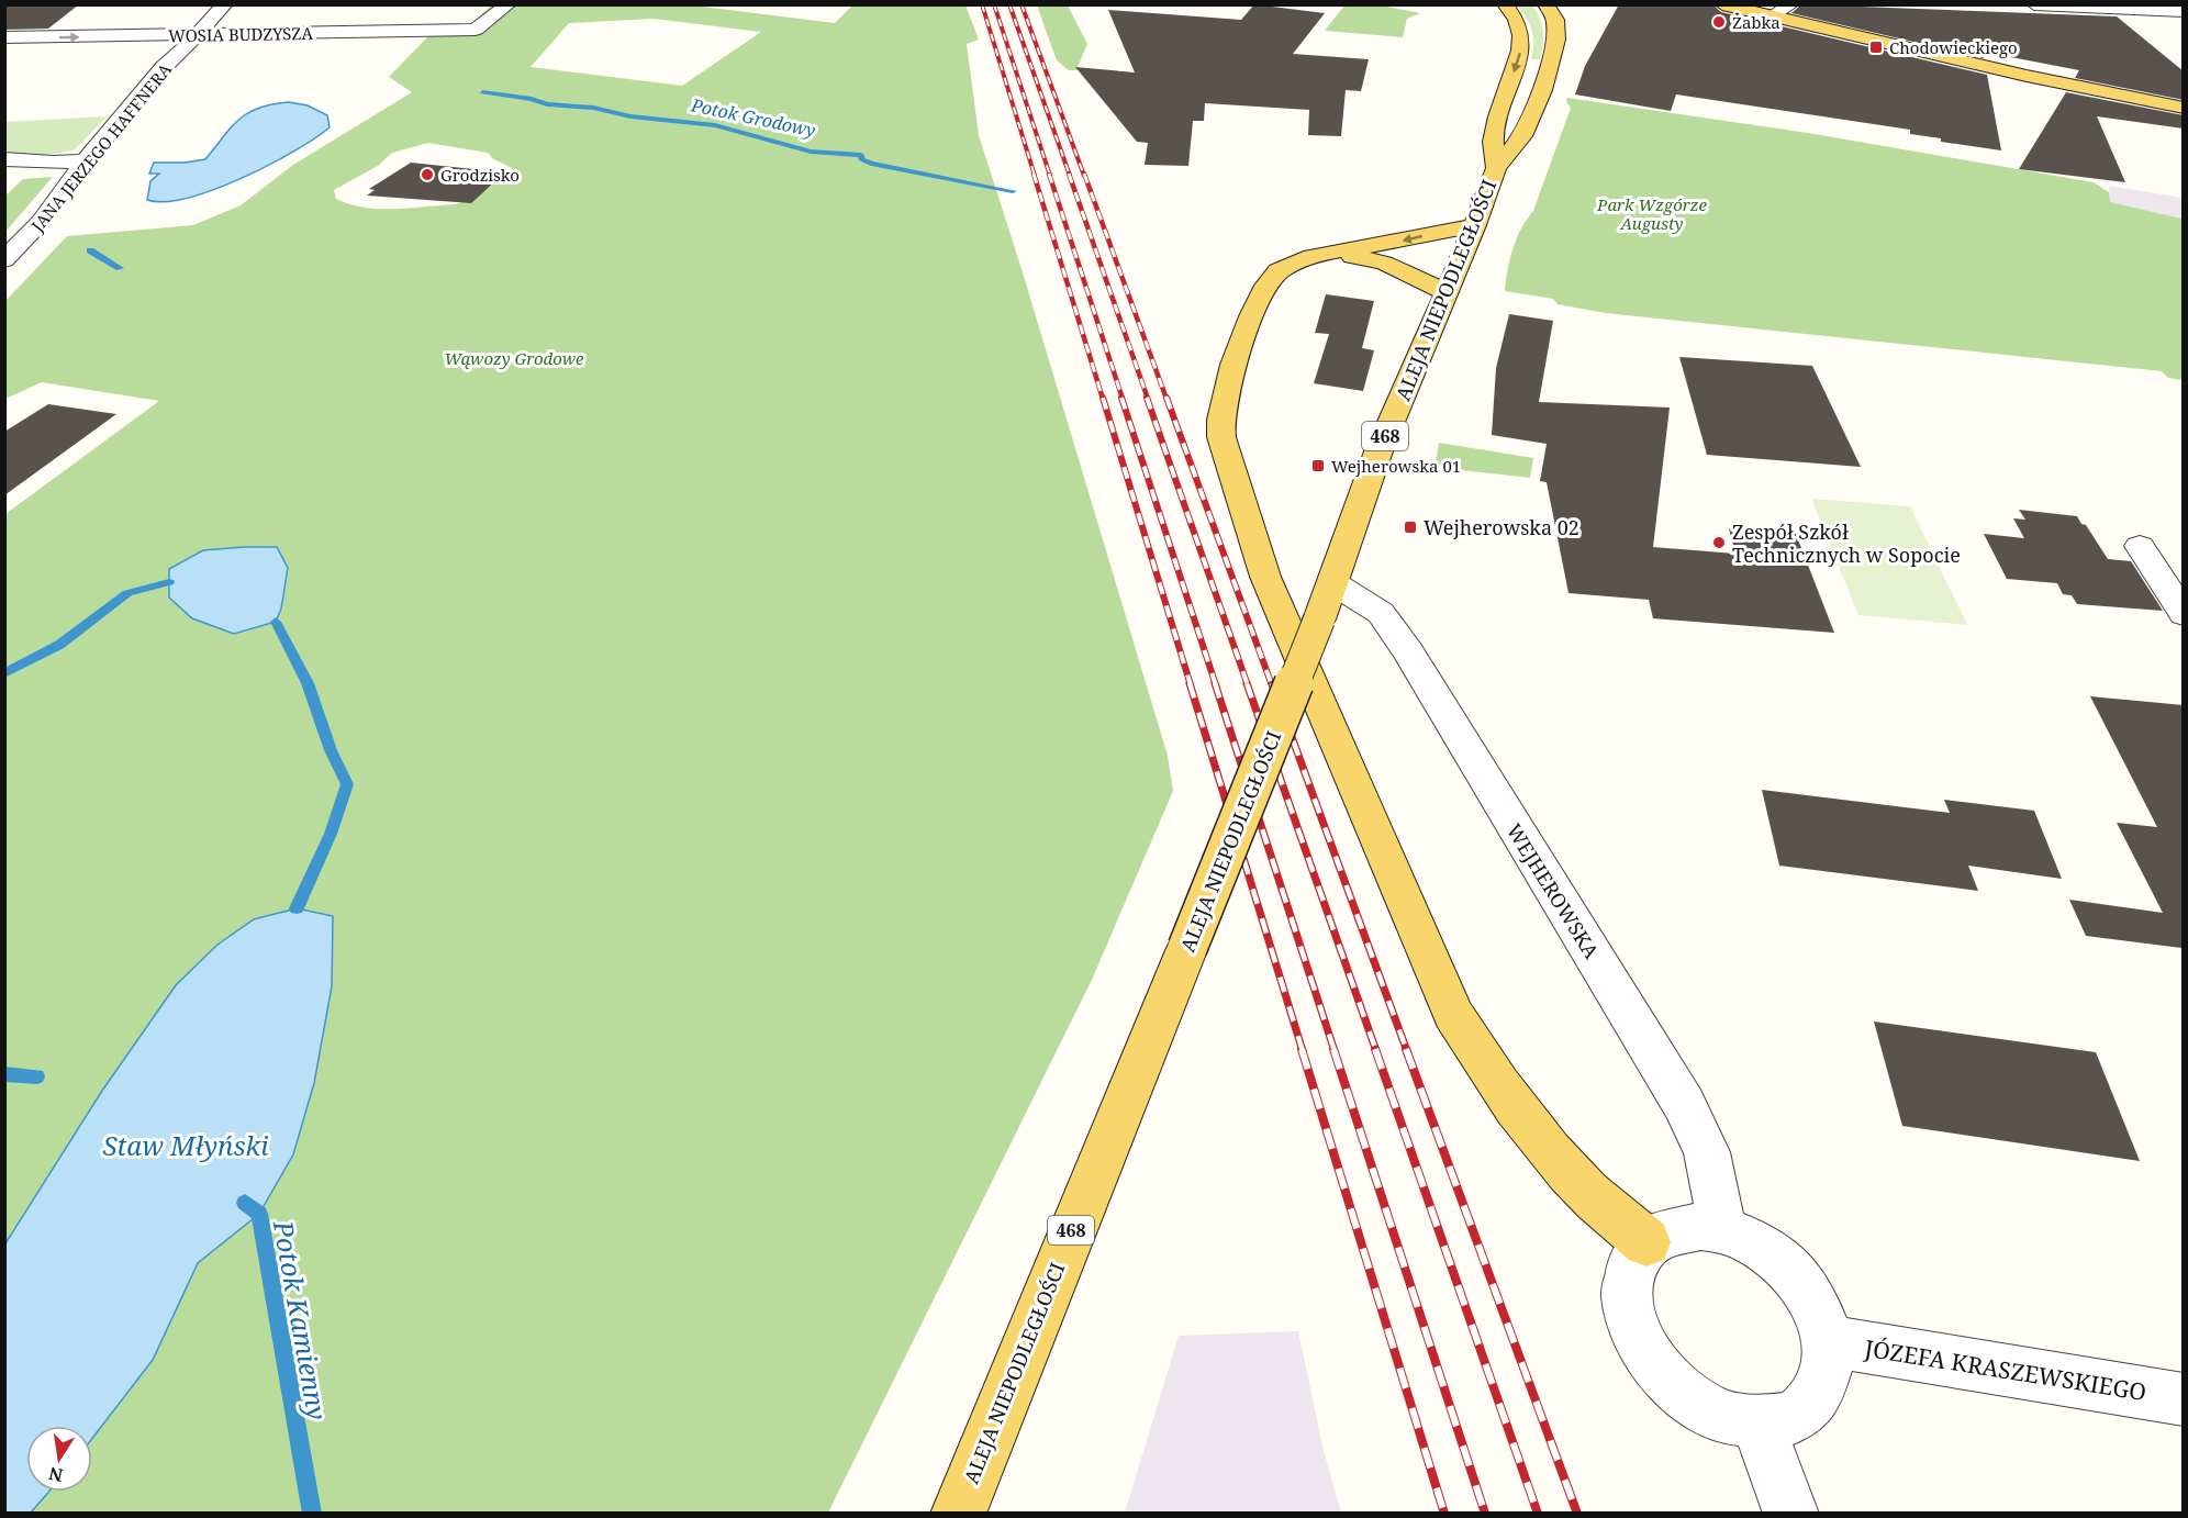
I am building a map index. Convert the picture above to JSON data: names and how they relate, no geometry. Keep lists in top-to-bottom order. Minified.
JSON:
{"streets":{"main road":["ALEJA NIEPODLEGŁOŚCI","468"],"street":["WOSIA BUDZYSZA","JANA JERZEGO HAFFNERA","WEJHEROWSKA","JÓZEFA KRASZEWSKIEGO"]},"crossings":[["WOSIA BUDZYSZA","JANA JERZEGO HAFFNERA"],["ALEJA NIEPODLEGŁOŚCI","WEJHEROWSKA"],["WEJHEROWSKA","JÓZEFA KRASZEWSKIEGO"]],"water":["Potok Grodowy","Staw Młyński","Potok Kamienny"],"parks":["Park Wzgórze Augusty","Wąwozy Grodowe"],"places":{"other":["Żabka","Grodzisko","Zespół Szkół Technicznych w Sopocie"],"transit":["Chodowieckiego","Wejherowska 01","Wejherowska 02"]},"north":"bottom"}
